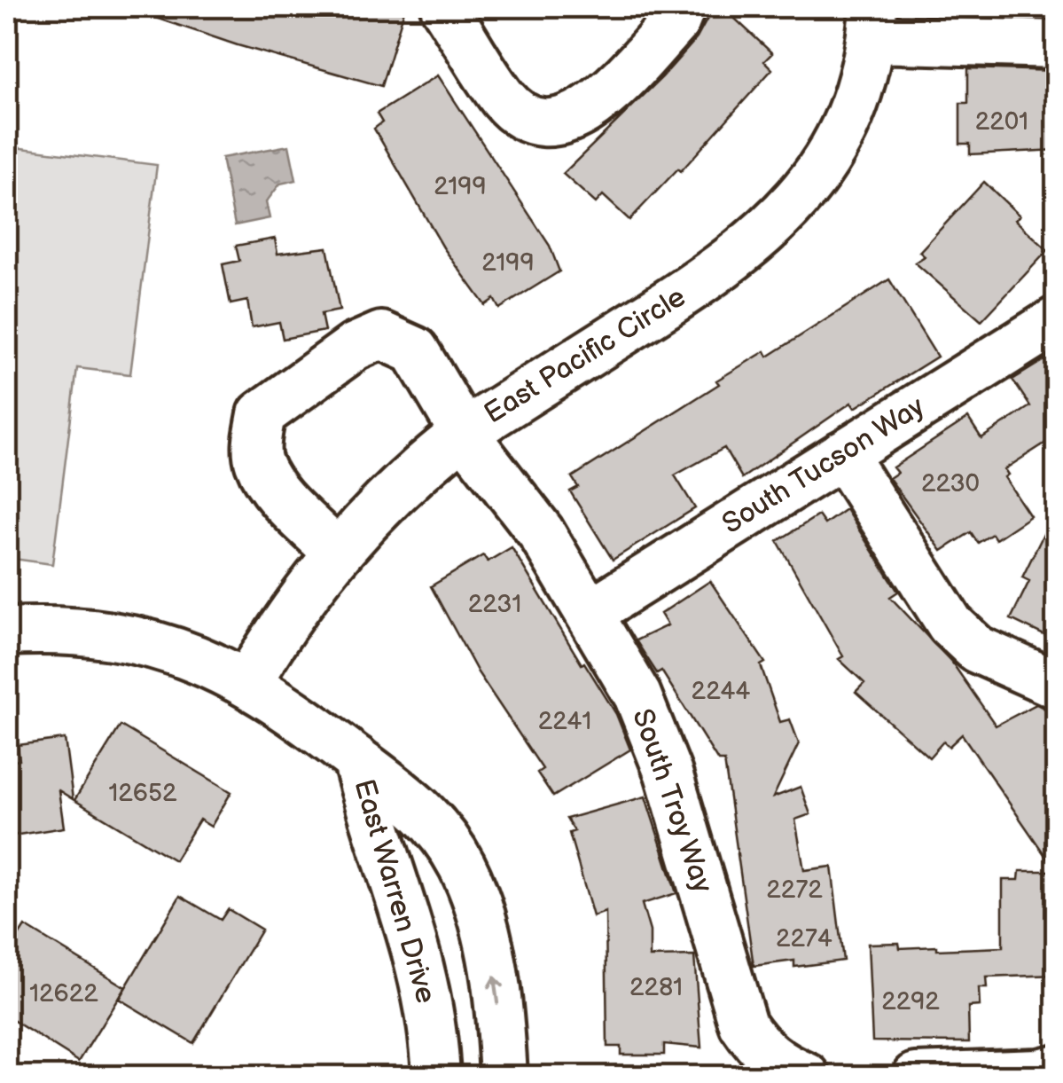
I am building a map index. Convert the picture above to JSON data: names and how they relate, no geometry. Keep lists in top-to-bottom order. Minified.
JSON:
{"streets":{"street":["East Pacific Circle","South Tucson Way","South Troy Way","East Warren Drive"]},"crossings":[["East Pacific Circle","South Troy Way"],["East Pacific Circle","East Warren Drive"],["South Tucson Way","South Troy Way"]],"house_numbers":["2201","2199","2199","2230","2231","2244","2241","12652","2272","2274","2281","12622","2292"]}
